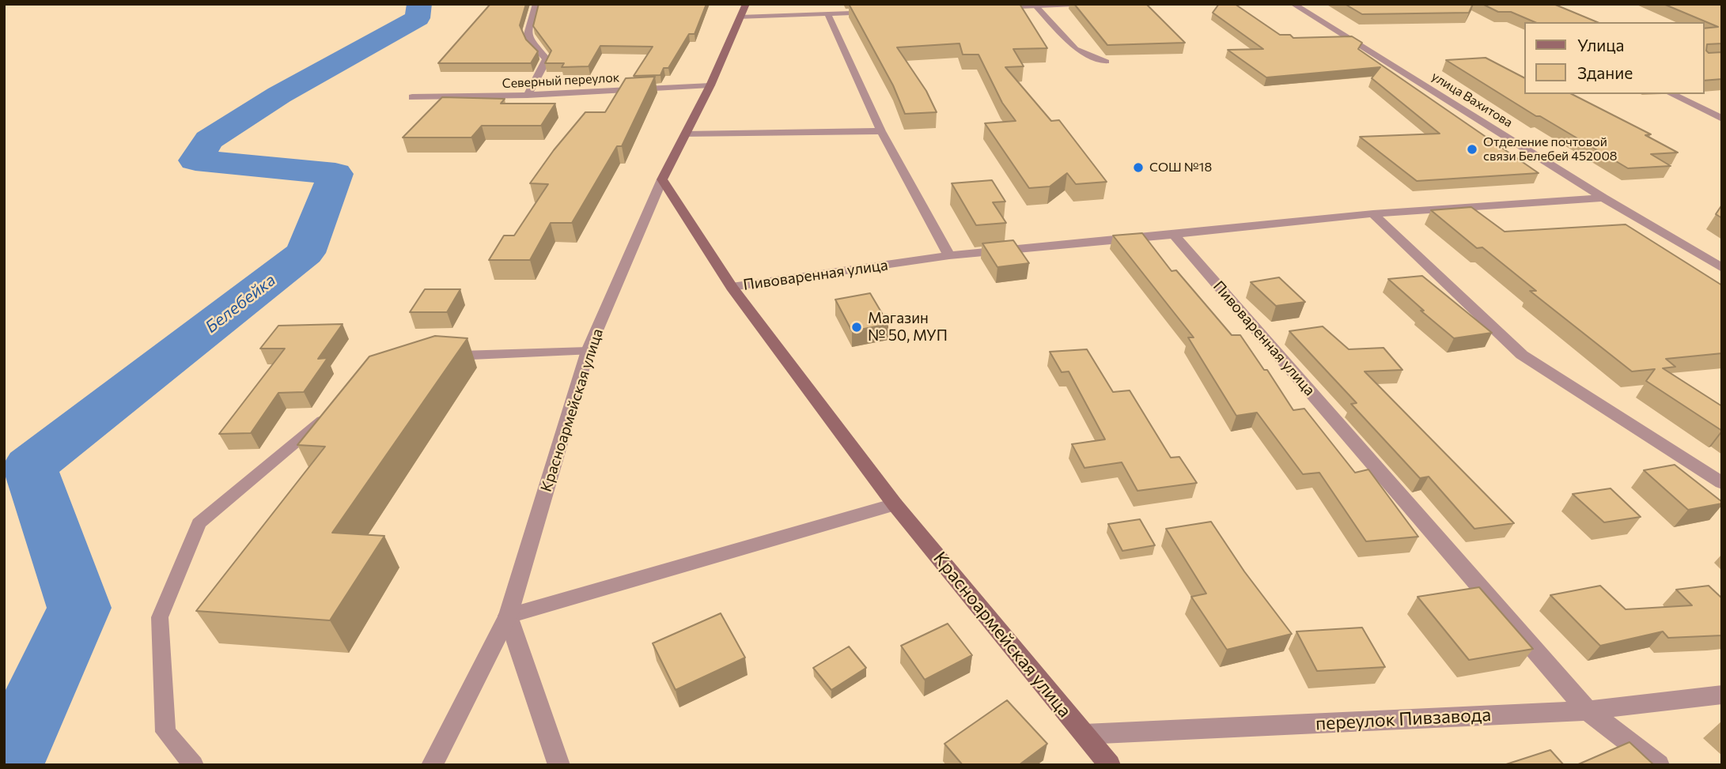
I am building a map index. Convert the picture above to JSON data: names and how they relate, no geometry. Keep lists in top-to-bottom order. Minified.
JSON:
{"streets":{"main road":["Красноармейская улица"],"street":["Северный переулок","улица Вахитова","Пивоваренная улица","переулок Пивзавода"]},"crossings":[["Северный переулок","Красноармейская улица"],["Пивоваренная улица","Красноармейская улица"],["Пивоваренная улица","переулок Пивзавода"],["Красноармейская улица","переулок Пивзавода"]],"water":["Белебейка"],"places":["Отделение почтовой связи Белебей 452008","СОШ №18","Магазин № 50, МУП"],"legend":["Улица","Здание"]}
